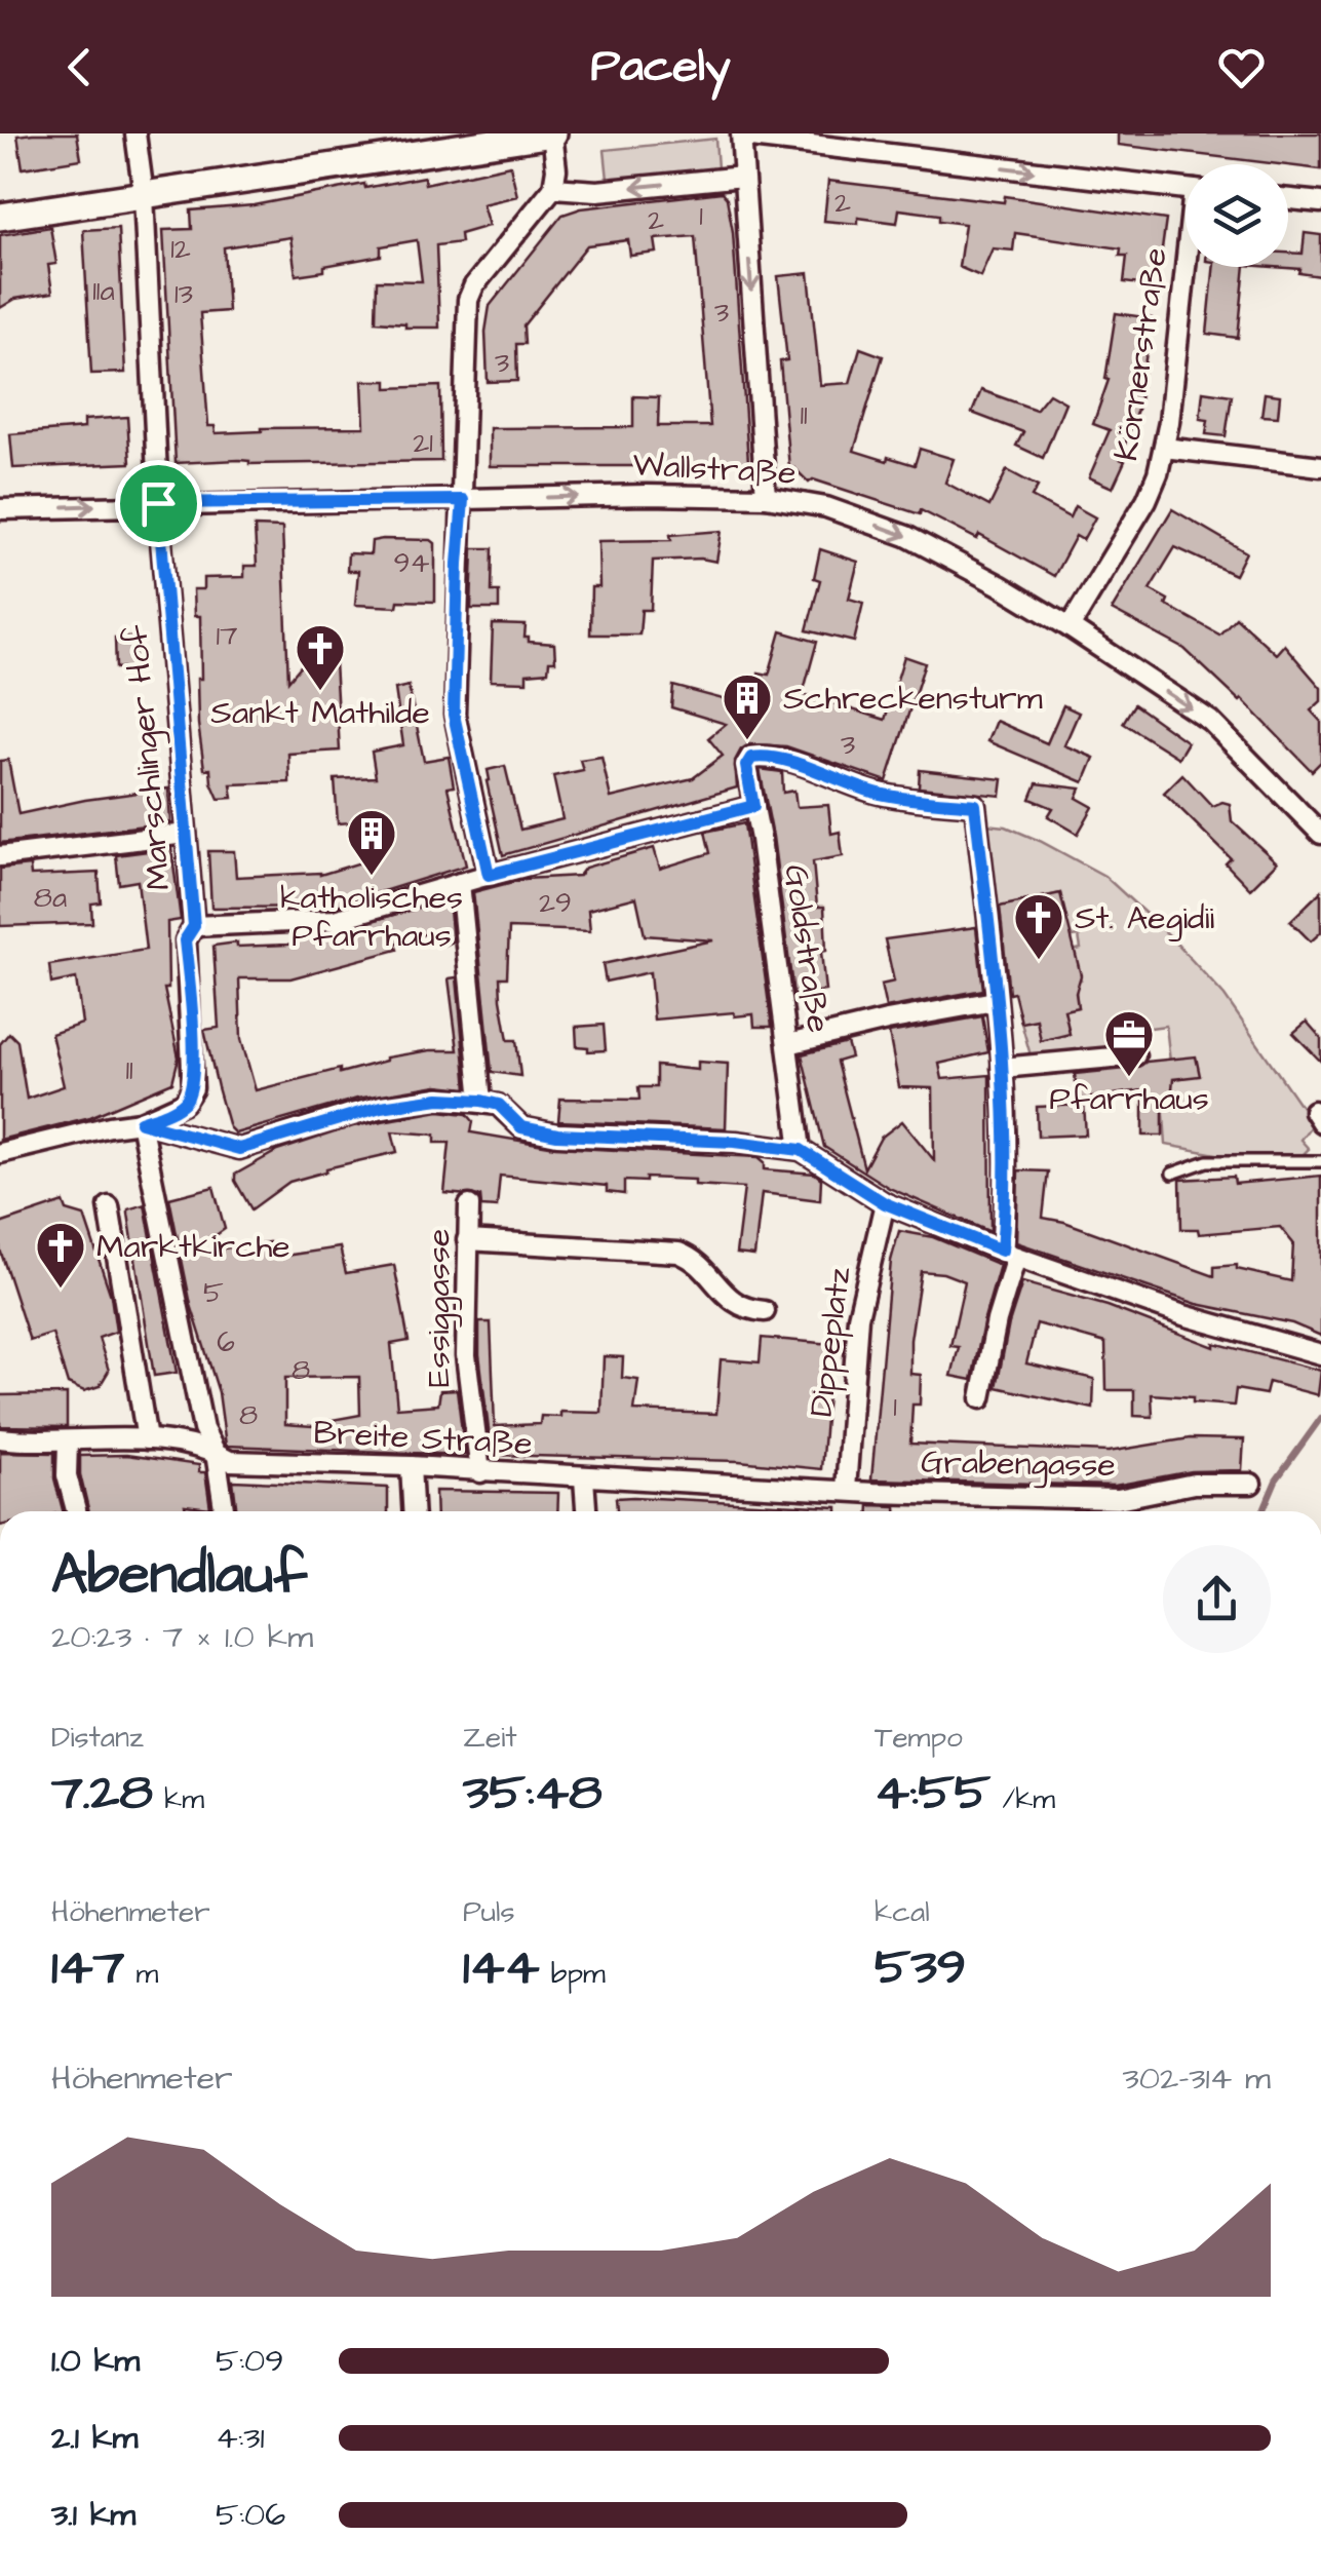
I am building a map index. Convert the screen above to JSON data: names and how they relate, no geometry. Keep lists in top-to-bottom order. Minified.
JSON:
{"streets":{"street":["Körnerstraße","Wallstraße","Marschlinger Hof","Goldstraße","Essiggasse","Dippeplatz","Breite Straße","Grabengasse"]},"crossings":[["Körnerstraße","Wallstraße"],["Wallstraße","Marschlinger Hof"],["Essiggasse","Breite Straße"],["Dippeplatz","Breite Straße"],["Dippeplatz","Grabengasse"],["Breite Straße","Grabengasse"]],"one_way":["Wallstraße"],"places":{"church":["Sankt Mathilde","St. Aegidii","Marktkirche"],"building":["Schreckensturm","katholisches Pfarrhaus"],"office":["Pfarrhaus"]},"house_numbers":["2","1","2","12","11a","13","3","3","11","21","94","17","3","8a","29","11","5","6","8","1","8"],"page":{"header":"Pacely","heading":["Abendlauf","20:23 · 7 × 1.0 km"],"stats":[["Distanz","7.28 km"],["Zeit","35:48"],["Tempo","4:55 /km"],["Höhenmeter","147 m"],["Puls","144 bpm"],["kcal","539"]],"chart":["Höhenmeter","302–314 m"],"list":[{"name":"1.0 km","note":"5:09"},{"name":"2.1 km","note":"4:31"},{"name":"3.1 km","note":"5:06"}]}}
